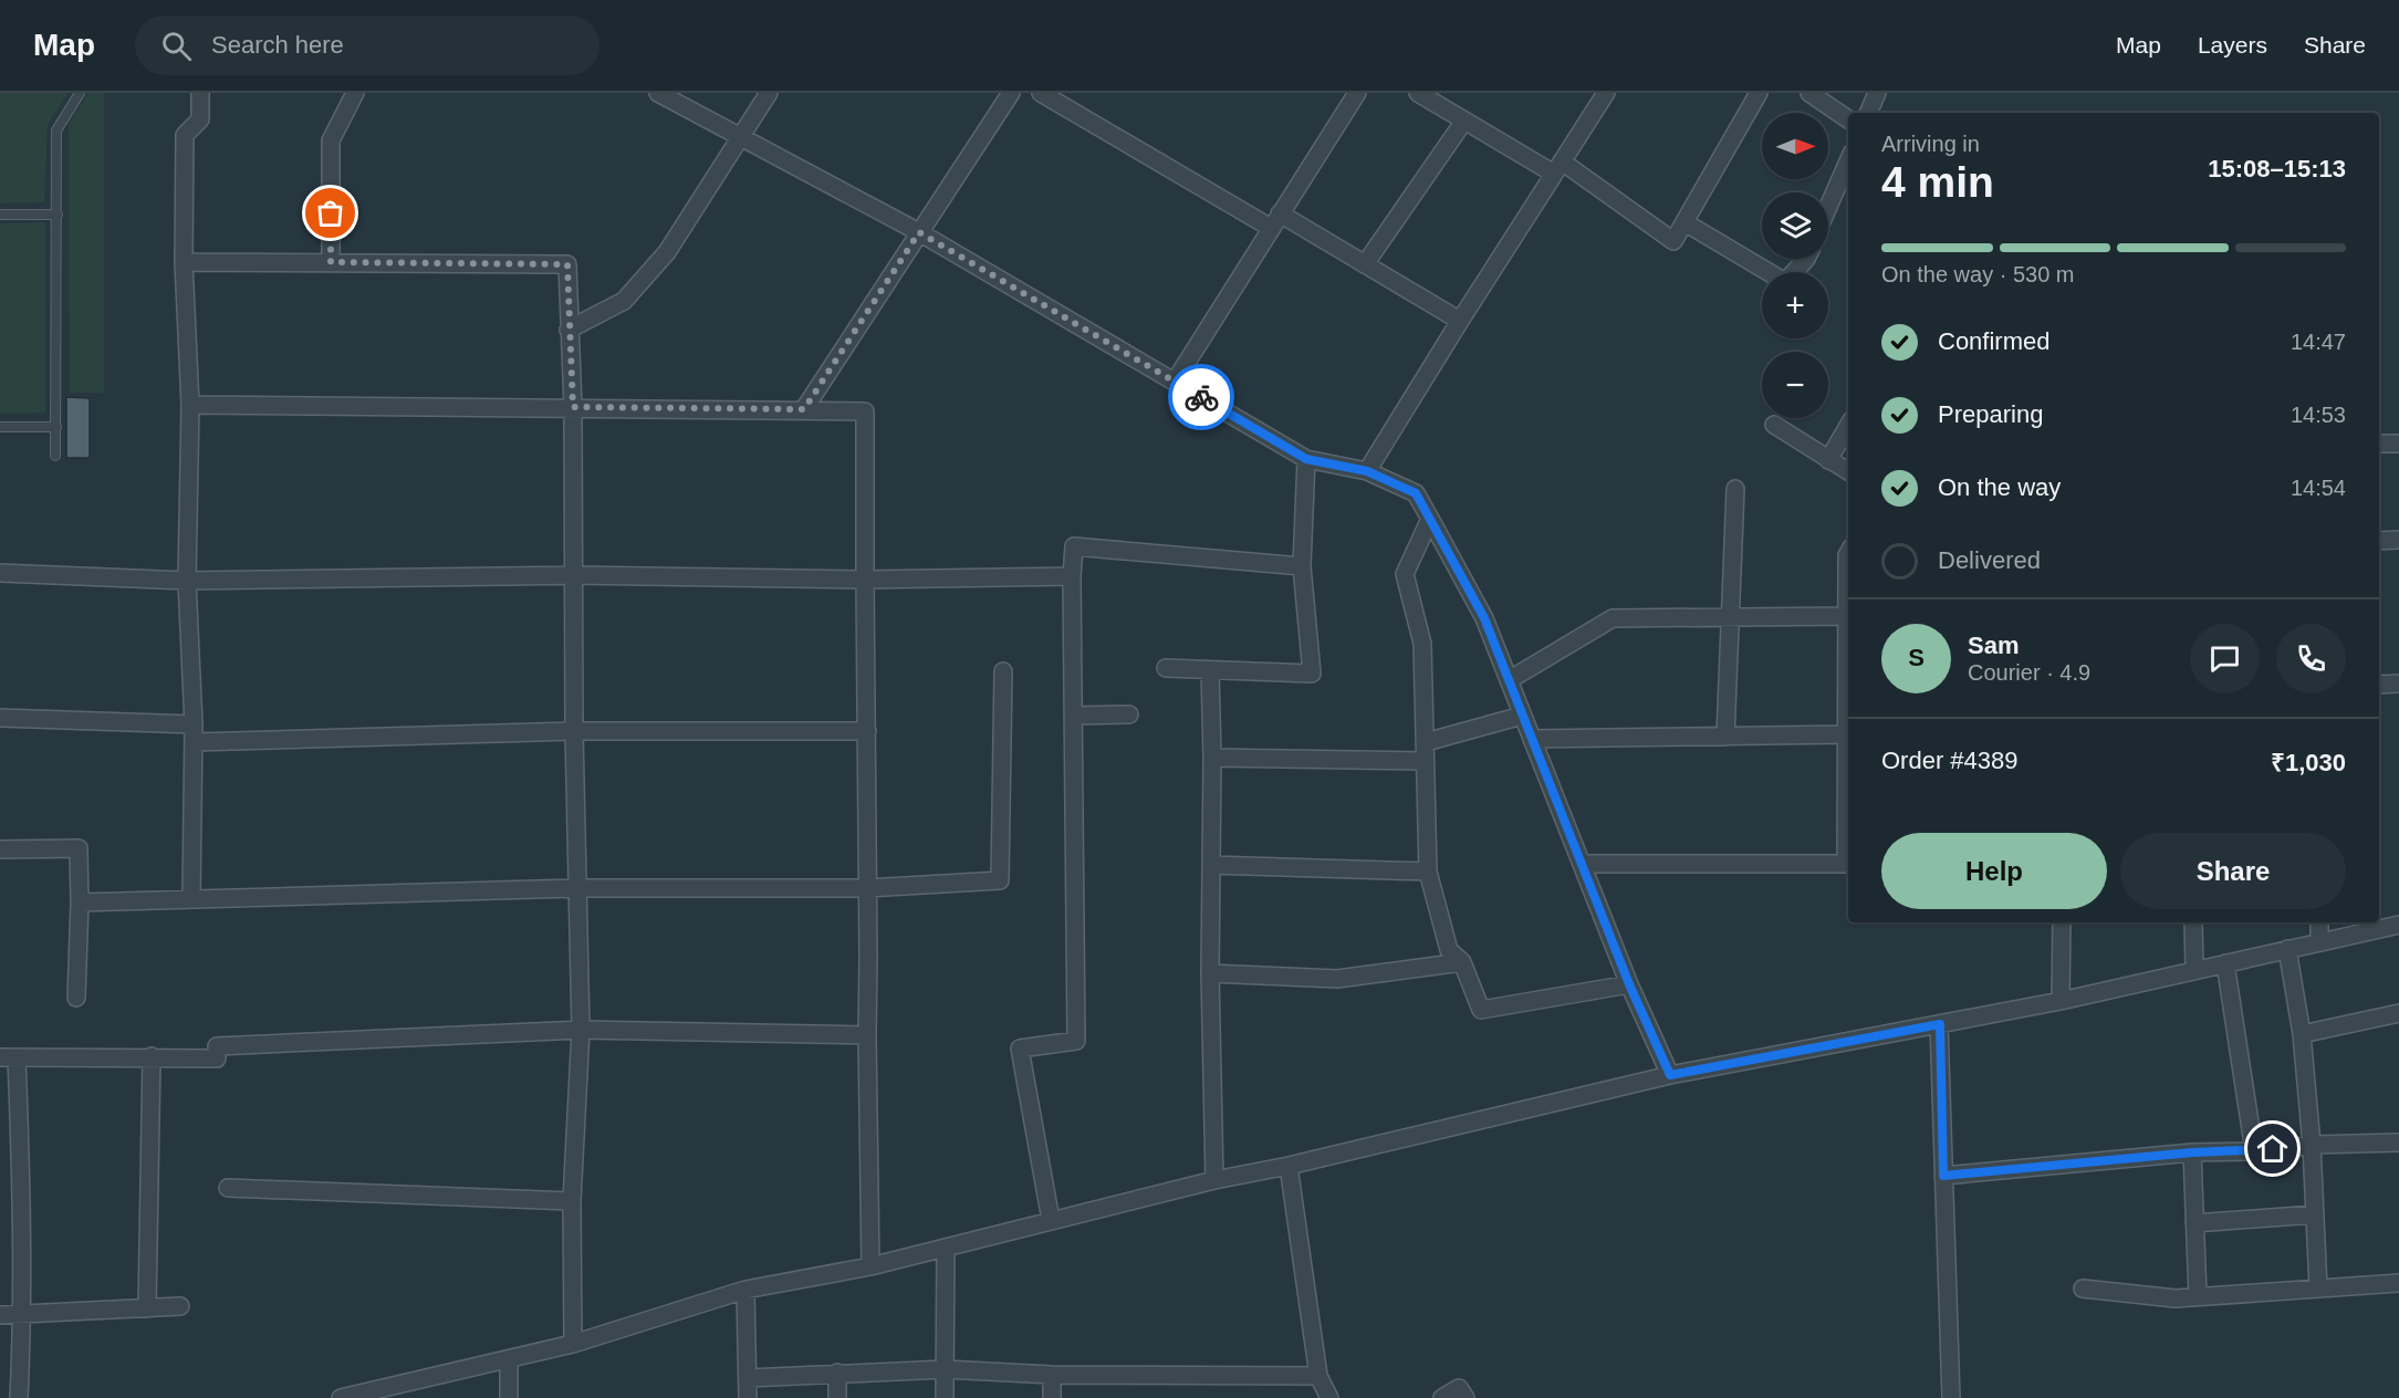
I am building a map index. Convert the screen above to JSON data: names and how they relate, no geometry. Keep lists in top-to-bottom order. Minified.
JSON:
{"north":"right","page":{"header":"Map","search":"Search here","nav":["Map","Layers","Share"],"map_buttons":["+","−"],"heading":["4 min","Arriving in","15:08–15:13"],"panel":["Sam","Courier · 4.9","Order #4389","₹1,030"],"bar":"On the way · 530 m","list":[["Confirmed","14:47"],["Preparing","14:53"],["On the way","14:54"],"Delivered"],"round":"S","buttons":["Help","Share"]}}
